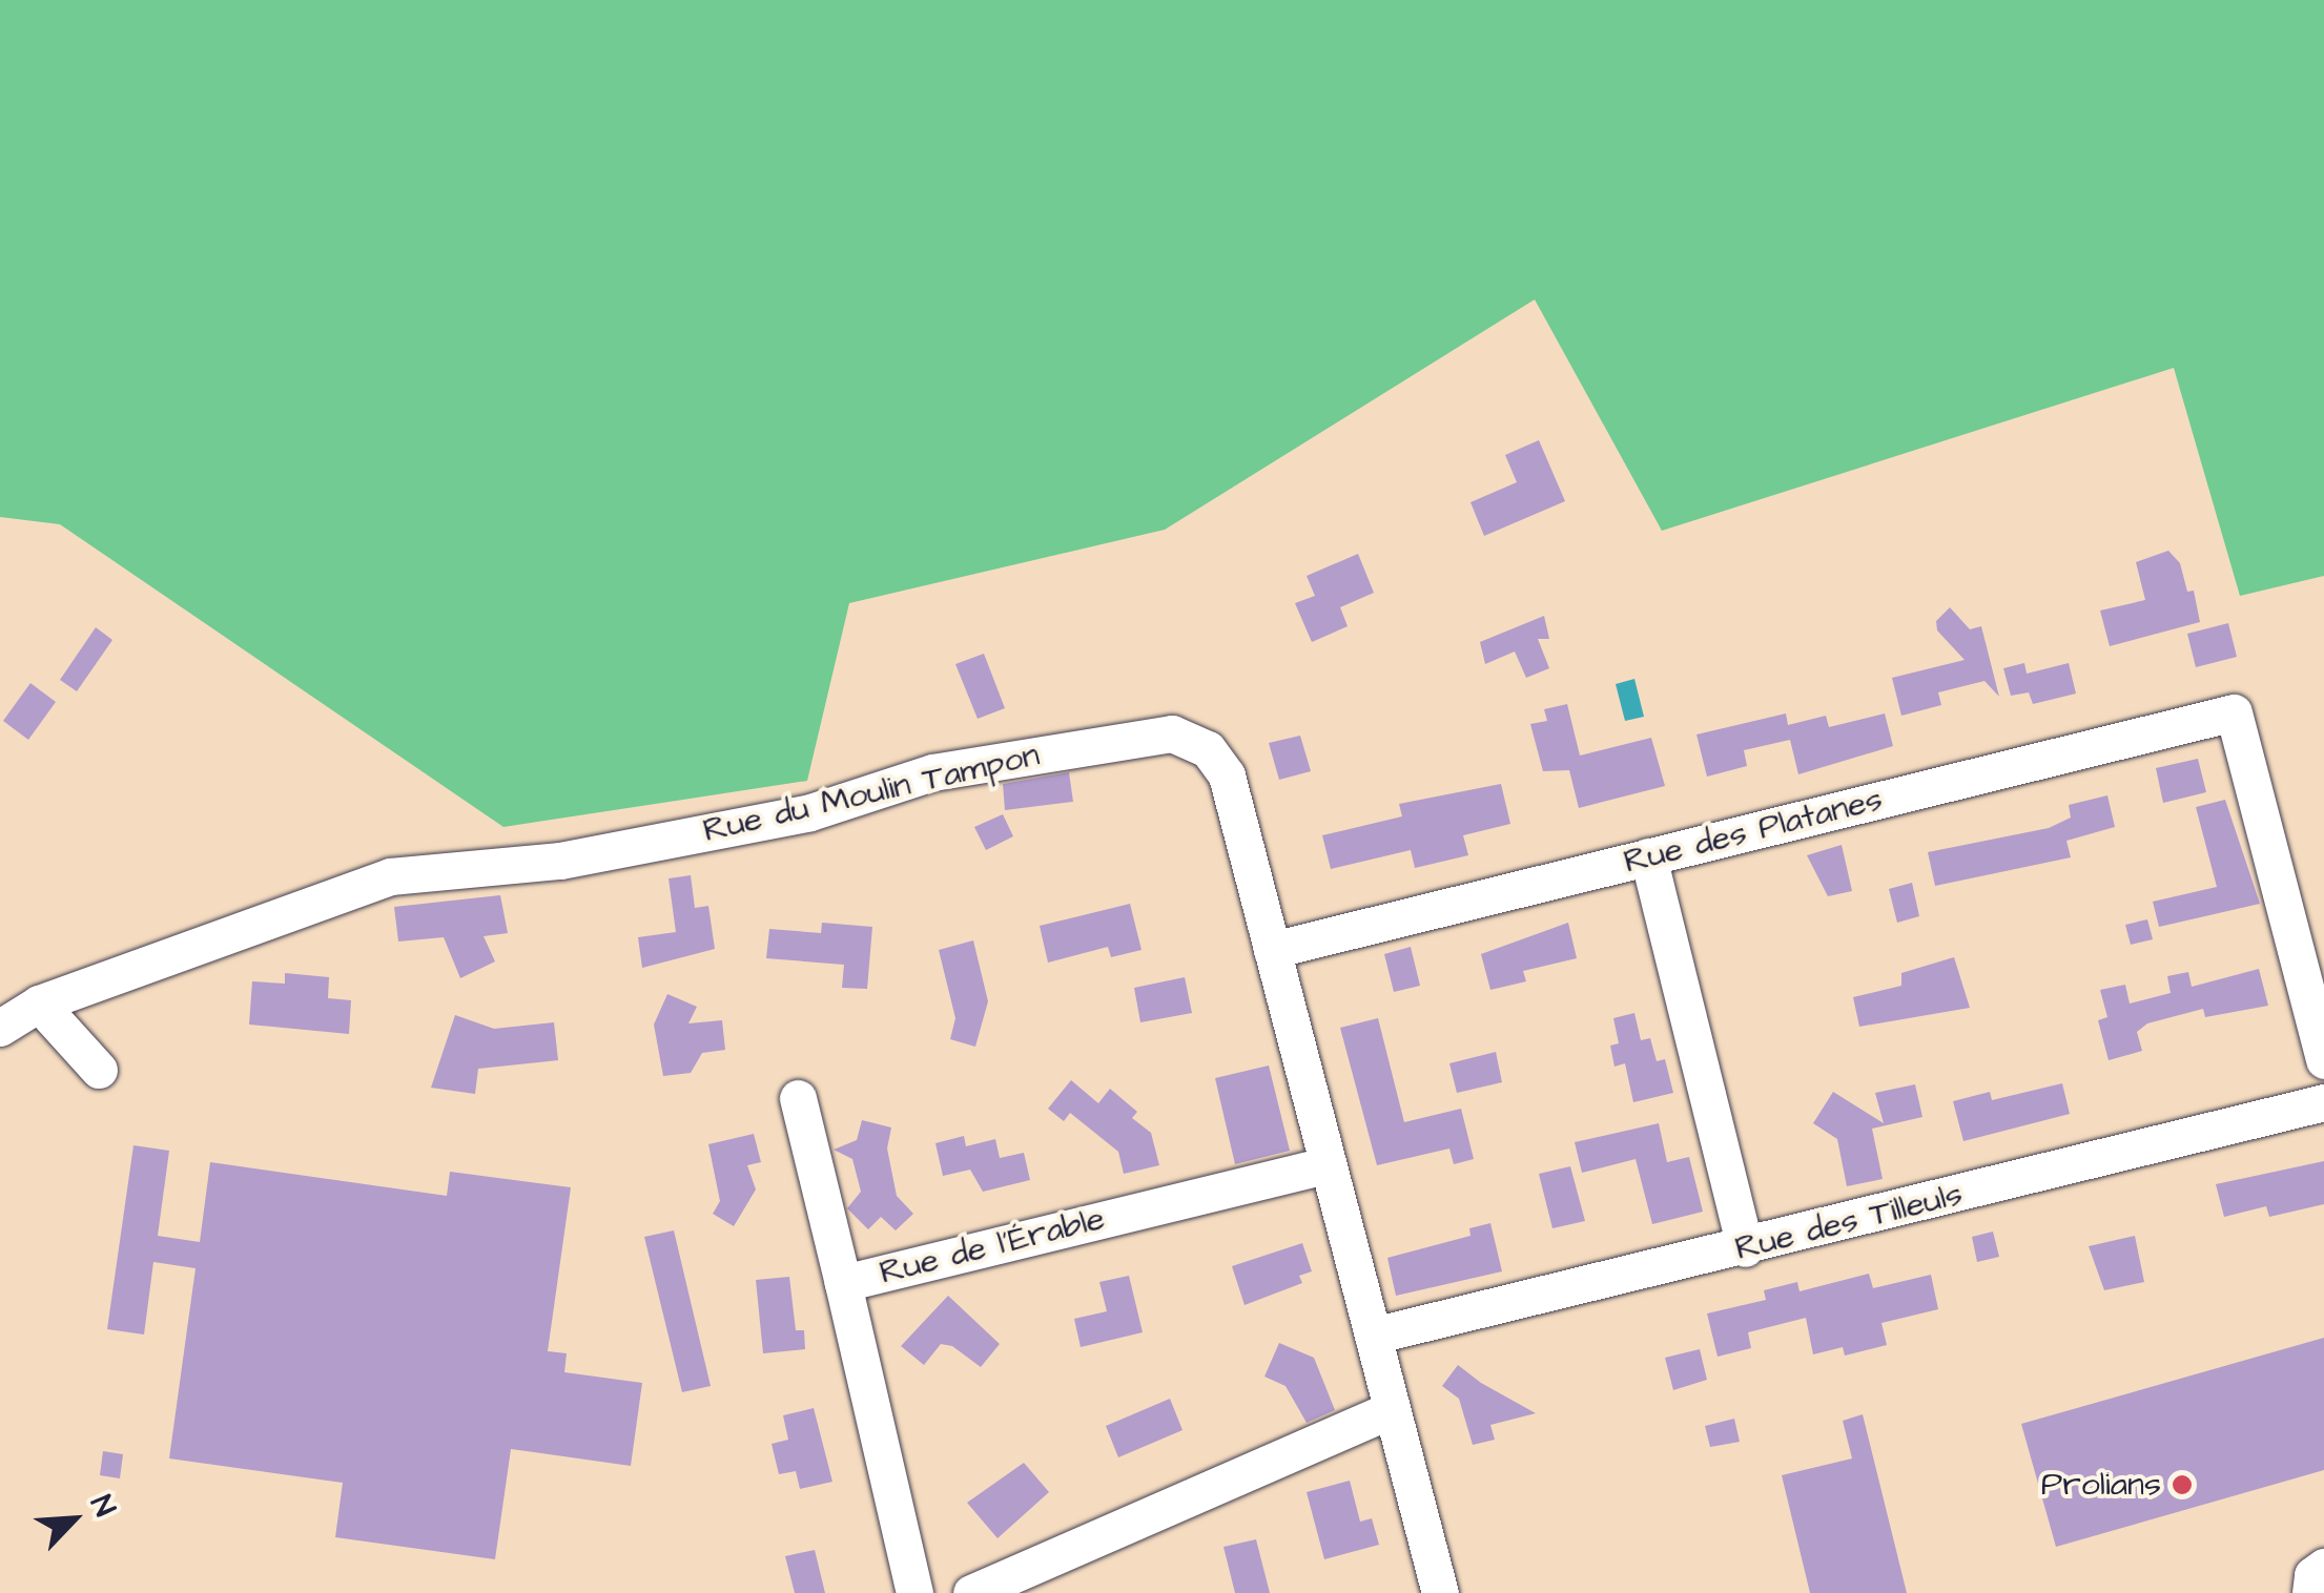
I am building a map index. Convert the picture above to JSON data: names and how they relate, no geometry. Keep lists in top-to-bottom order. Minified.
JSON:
{"streets":{"street":["Rue du Moulin Tampon","Rue des Platanes","Rue des Tilleuls","Rue de l’Érable"]},"crossings":[["Rue du Moulin Tampon","Rue des Platanes"],["Rue du Moulin Tampon","Rue des Tilleuls"],["Rue du Moulin Tampon","Rue de l’Érable"]],"places":["Prolians"],"north":"top right"}
